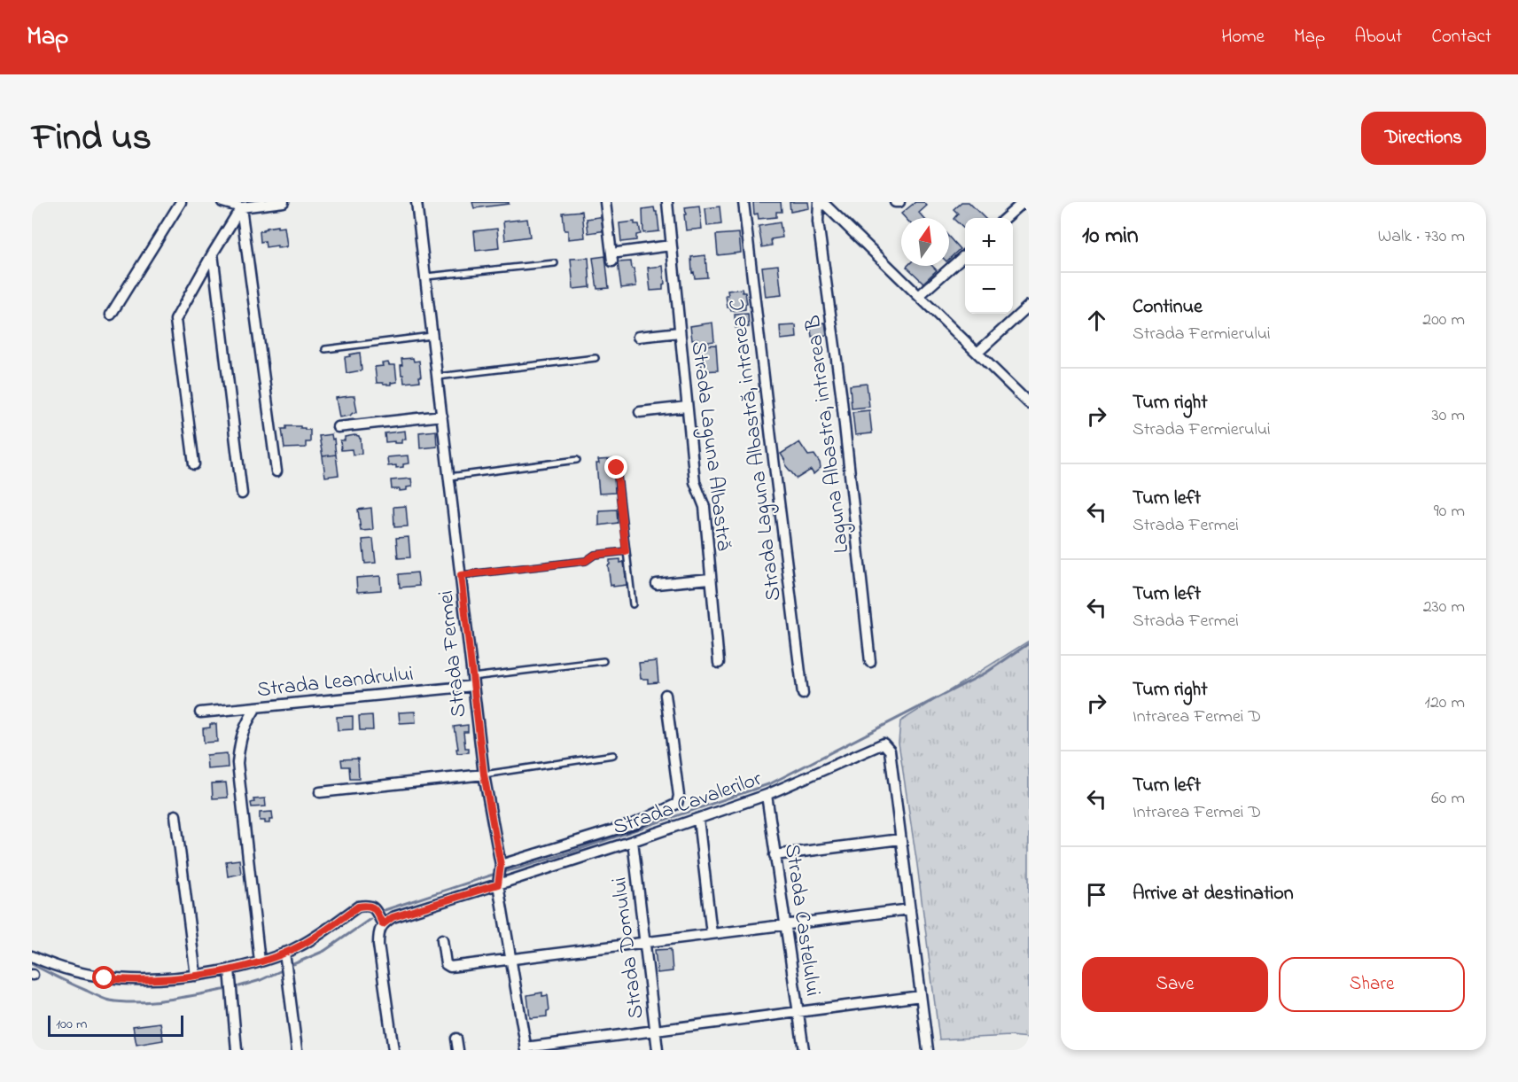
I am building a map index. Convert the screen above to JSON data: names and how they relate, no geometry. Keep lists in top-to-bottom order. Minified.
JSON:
{"streets":{"street":["Laguna Albastra, intrarea B","Strada Laguna Albastră","Strada Laguna Albastră, intrarea C","Strada Fermei","Strada Leandrului","Strada Cavalerilor","Strada Castelului","Strada Domului"]},"crossings":[["Strada Fermei","Strada Leandrului"],["Strada Fermei","Strada Cavalerilor"],["Strada Cavalerilor","Strada Castelului"],["Strada Cavalerilor","Strada Domului"]],"scale_bar":"100 m","north":"top","page":{"header":"Map","nav":["Home","Map","About","Contact"],"title":"Find us","buttons":["Directions",["Save","Share"]],"heading":["10 min","Walk · 730 m"],"map_buttons":["+","−"],"list":[["Continue","Strada Fermierului","200 m"],["Turn right","Strada Fermierului","30 m"],["Turn left","Strada Fermei","90 m"],["Turn left","Strada Fermei","230 m"],["Turn right","Intrarea Fermei D","120 m"],["Turn left","Intrarea Fermei D","60 m"],"Arrive at destination"],"scale":"100 m"}}
